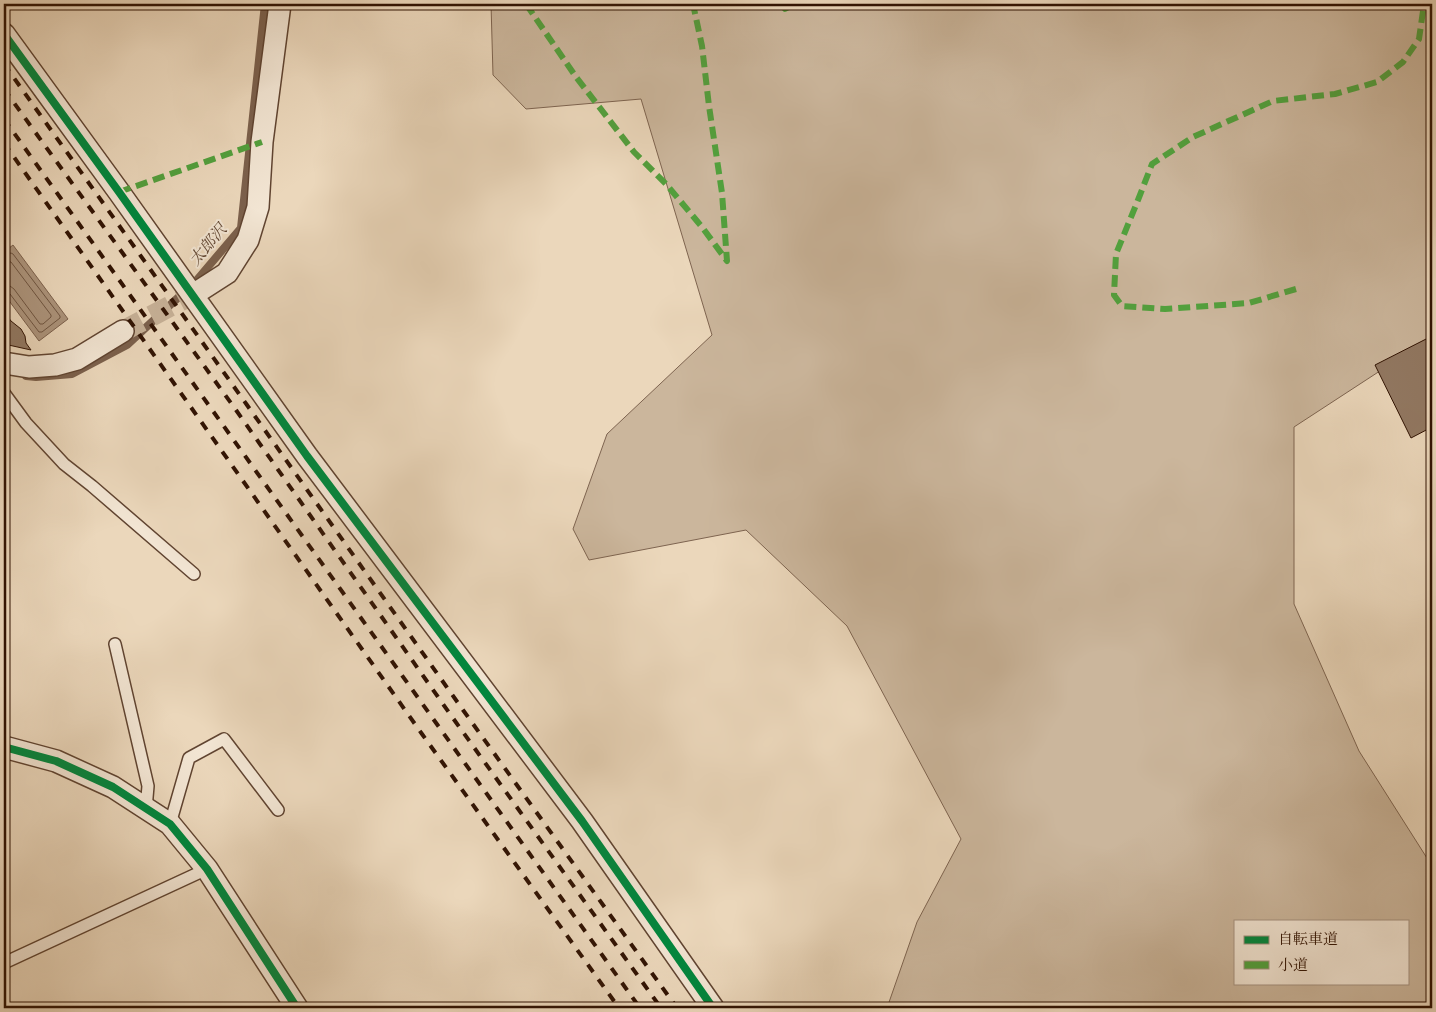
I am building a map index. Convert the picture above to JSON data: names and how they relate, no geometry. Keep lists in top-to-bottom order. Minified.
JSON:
{"water":["太郎沢"],"legend":["自転車道","小道"]}
